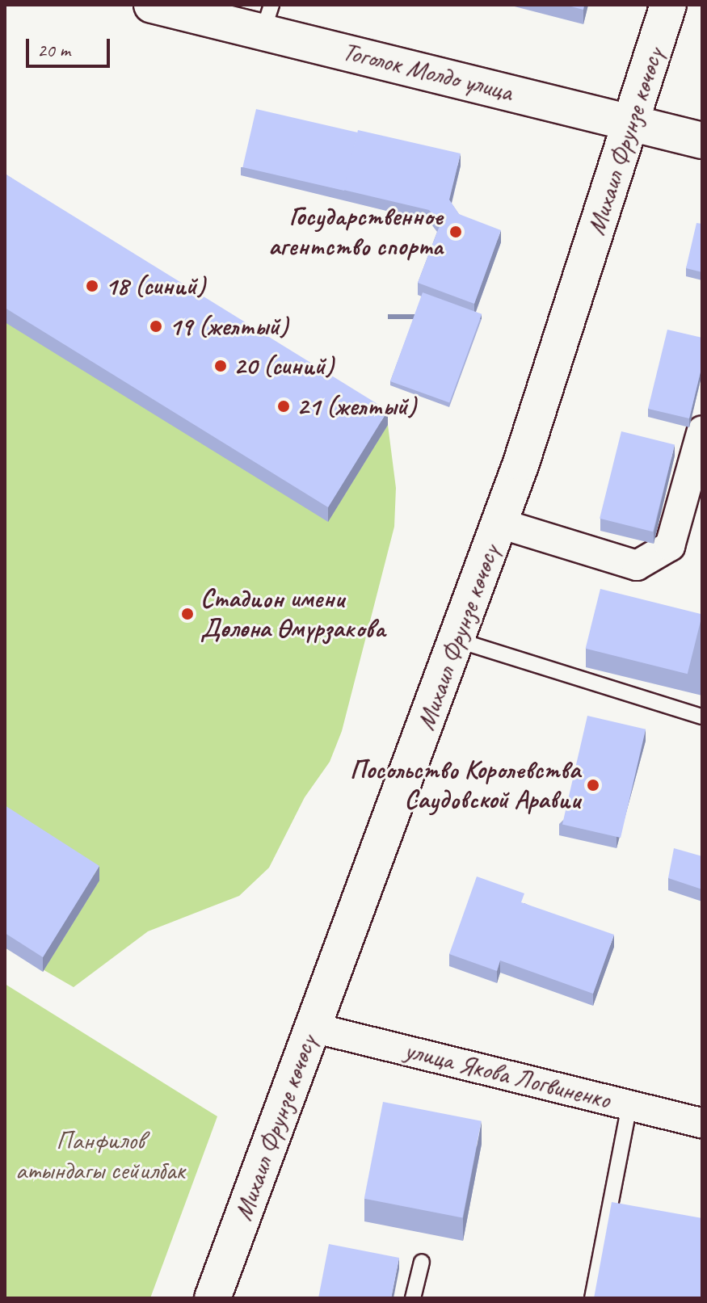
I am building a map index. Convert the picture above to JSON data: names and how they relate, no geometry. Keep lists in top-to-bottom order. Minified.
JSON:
{"streets":{"main road":["Тоголок Молдо улица","Михаил Фрунзе көчөсү"],"street":["улица Якова Логвиненко"]},"crossings":[["Тоголок Молдо улица","Михаил Фрунзе көчөсү"],["Михаил Фрунзе көчөсү","улица Якова Логвиненко"]],"parks":["Панфилов атындагы сейилбак"],"places":["Государственное агентство спорта","18 (синий)","19 (желтый)","20 (синий)","21 (желтый)","Стадион имени Дөлөна Өмүрзакова","Посольство Королевства Саудовской Аравии"],"scale_bar":"20 m"}
